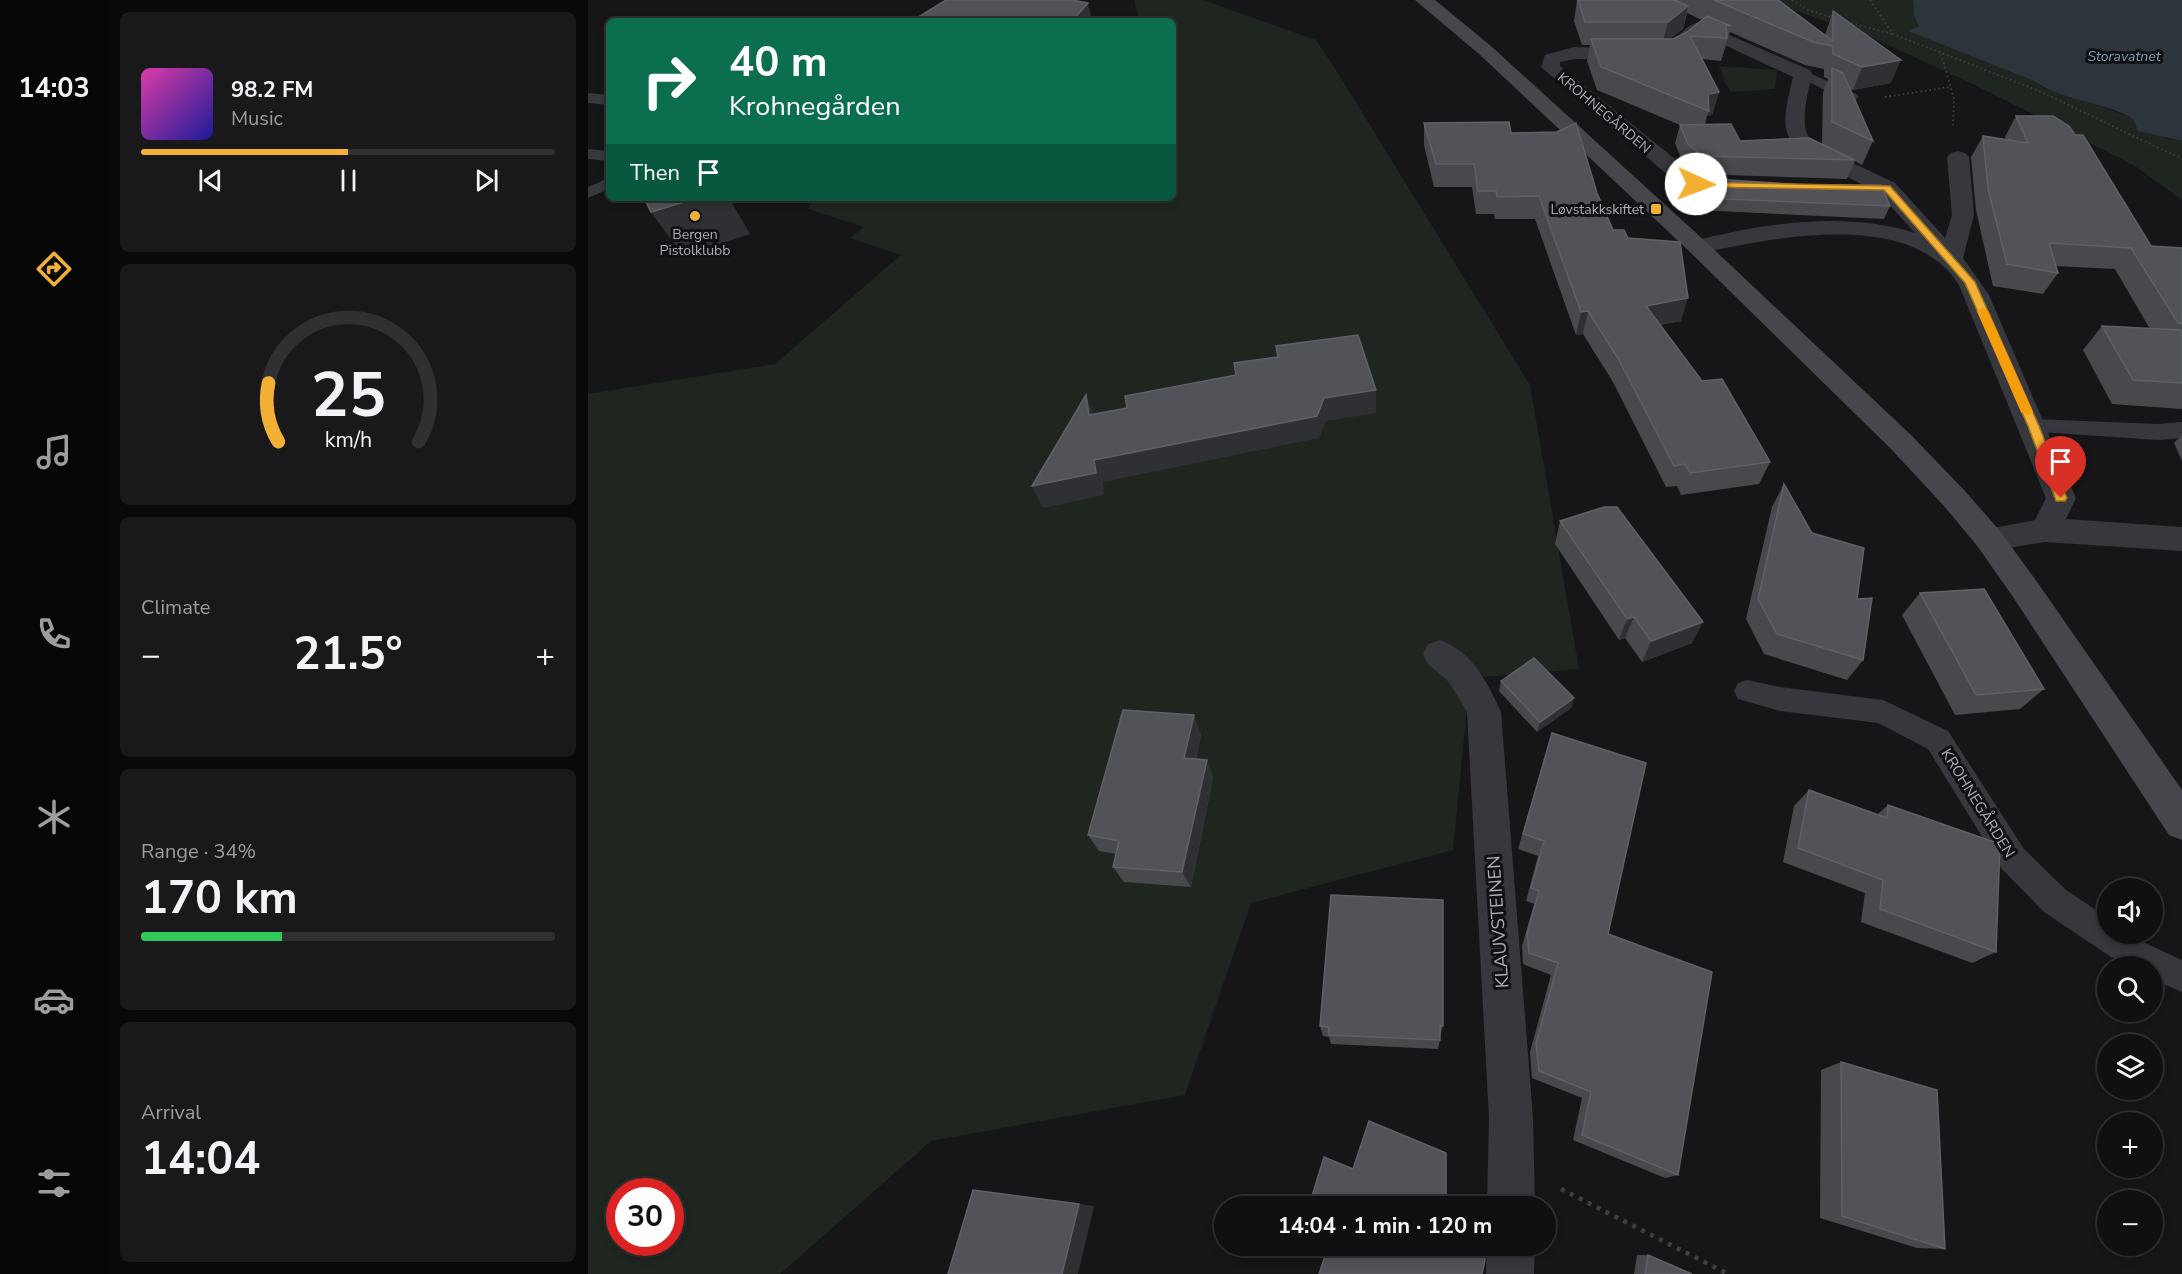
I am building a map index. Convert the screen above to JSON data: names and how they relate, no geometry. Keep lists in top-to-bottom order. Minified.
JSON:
{"streets":{"street":["KROHNEGÅRDEN","KLAUVSTEINEN"]},"water":["Storavatnet"],"places":{"transit":["Løvstakkskiftet"],"other":["Bergen Pistolklubb"]},"page":{"tabs":"14:03","turn":["40 m","Krohnegården"],"song":["98.2 FM","Music"],"then":"Then","tile":["Climate",["Range · 34%","170 km"],["Arrival","14:04"]],"heat":["−","21.5°","+"],"map_buttons":["+","−"],"limit":"30","trip":"14:04 · 1 min · 120 m","gauge":["25","km/h"]}}
